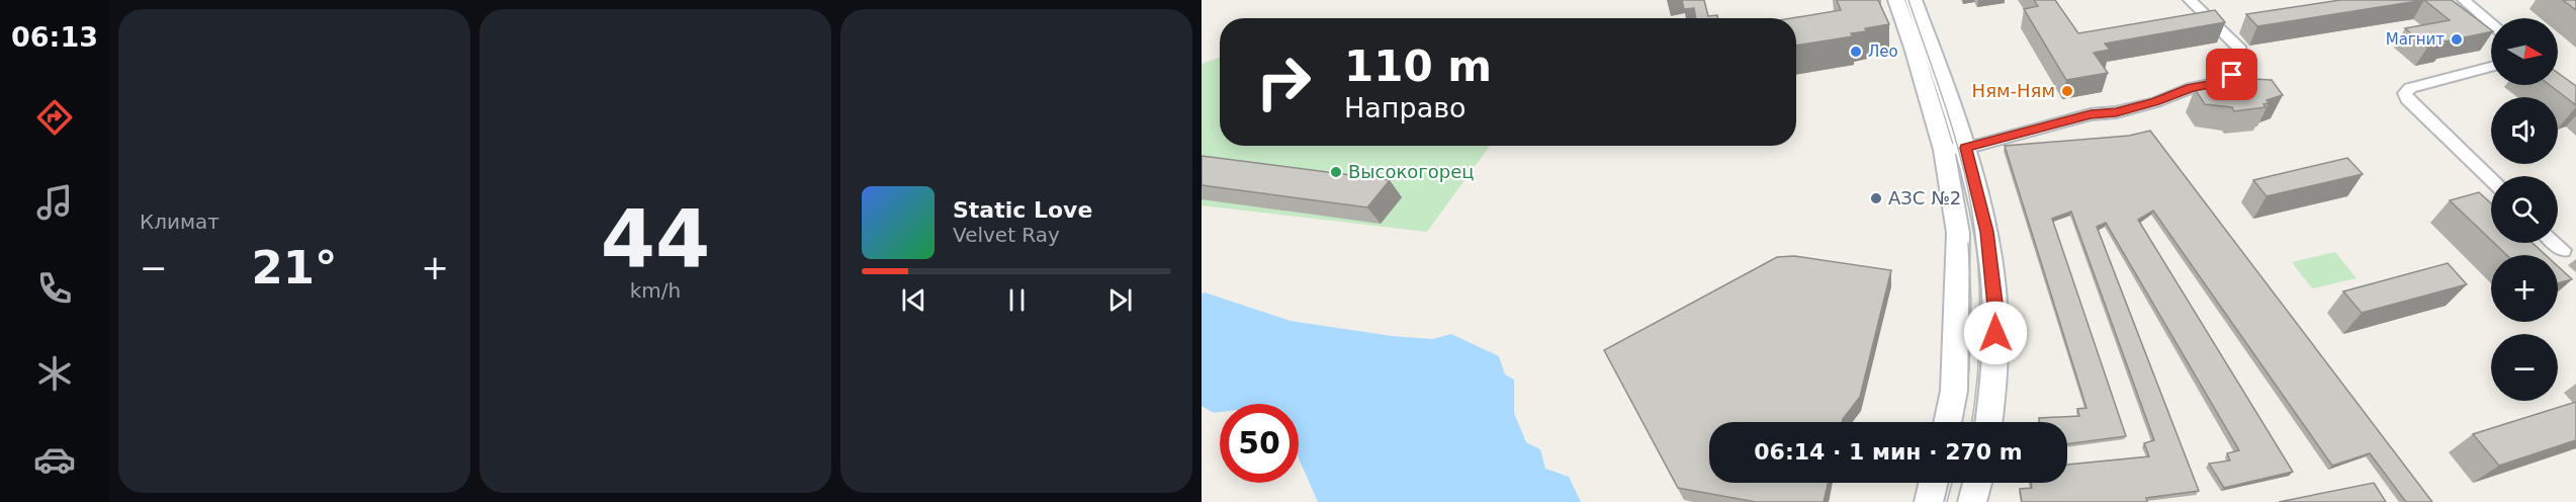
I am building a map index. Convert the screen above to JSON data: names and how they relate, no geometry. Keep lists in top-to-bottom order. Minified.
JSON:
{"places":["Магнит","Лео","Ням-Ням","Высокогорец","АЗС №2"],"north":"right","page":{"tabs":"06:13","tile":["Климат",["44","km/h"]],"map_buttons":["+","−"],"turn":["110 m","Направо"],"song":["Static Love","Velvet Ray"],"heat":["−","21°","+"],"limit":"50","trip":"06:14 · 1 мин · 270 m"}}
